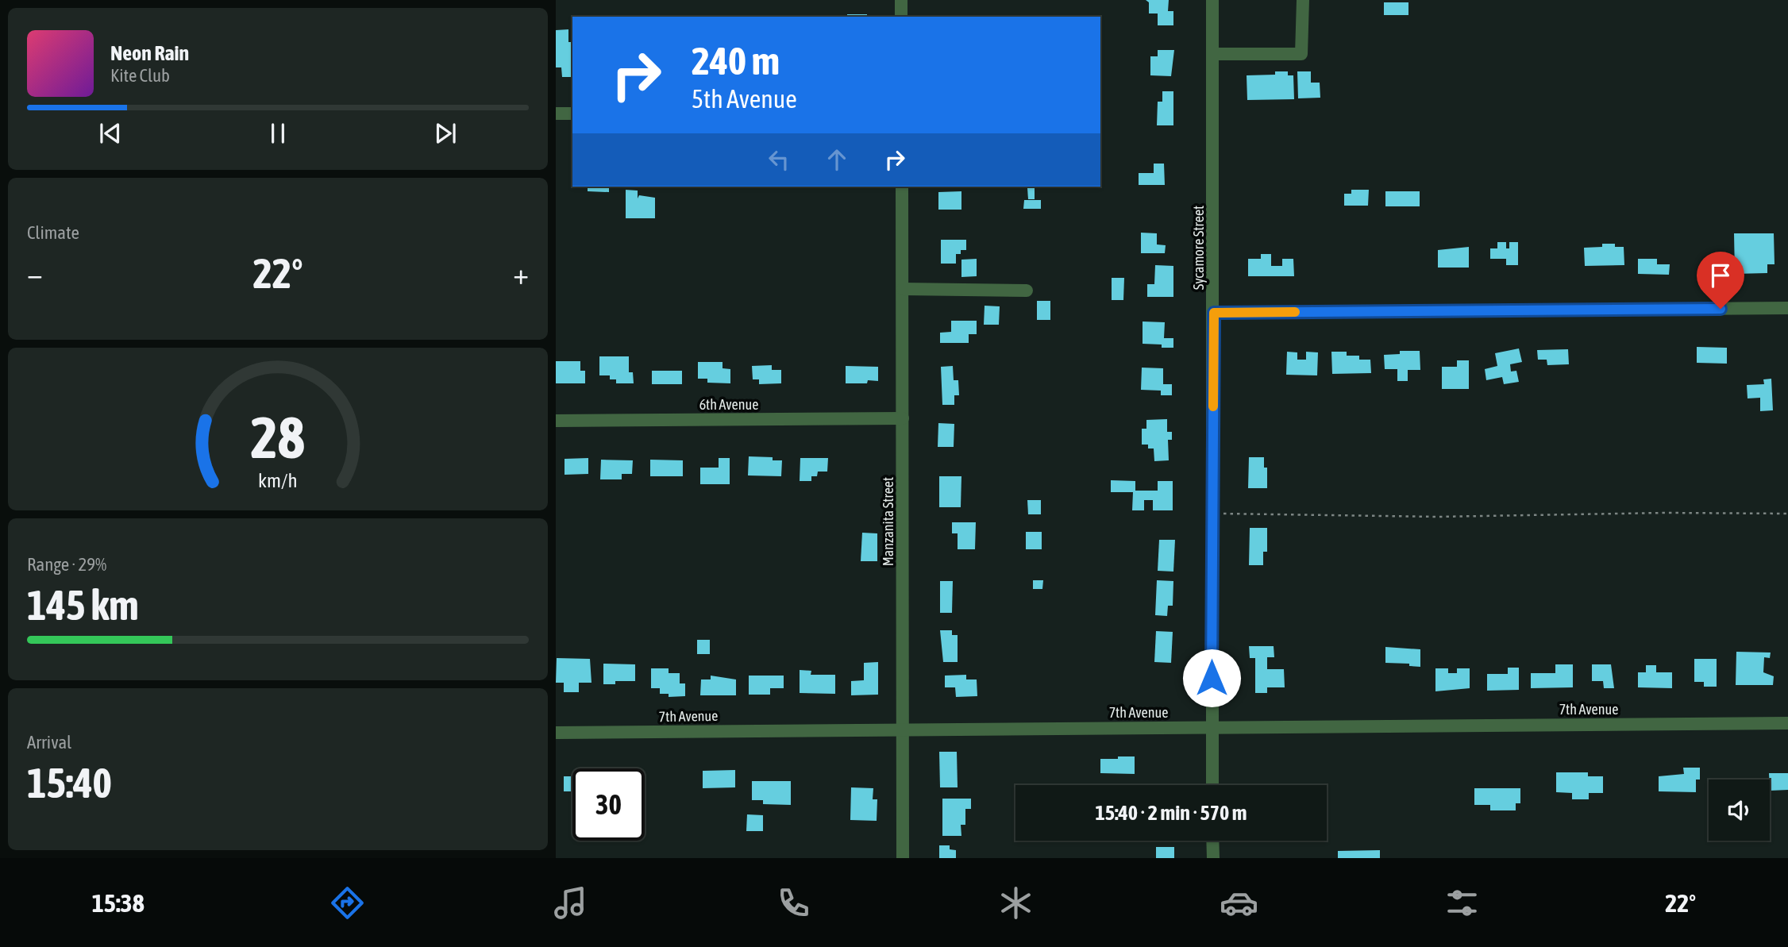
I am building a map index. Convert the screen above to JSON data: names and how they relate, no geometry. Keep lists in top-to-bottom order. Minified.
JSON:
{"streets":{"street":["Sycamore Street","6th Avenue","Manzanita Street","7th Avenue"]},"crossings":[["Sycamore Street","7th Avenue"],["6th Avenue","Manzanita Street"],["Manzanita Street","7th Avenue"]],"page":{"turn":["240 m","5th Avenue"],"song":["Neon Rain","Kite Club"],"tile":["Climate",["Range · 29%","145 km"],["Arrival","15:40"]],"heat":["−","22°","+"],"limit":"30","trip":"15:40 · 2 min · 570 m","tabs":["15:38","22°"],"gauge":["28","km/h"]}}
